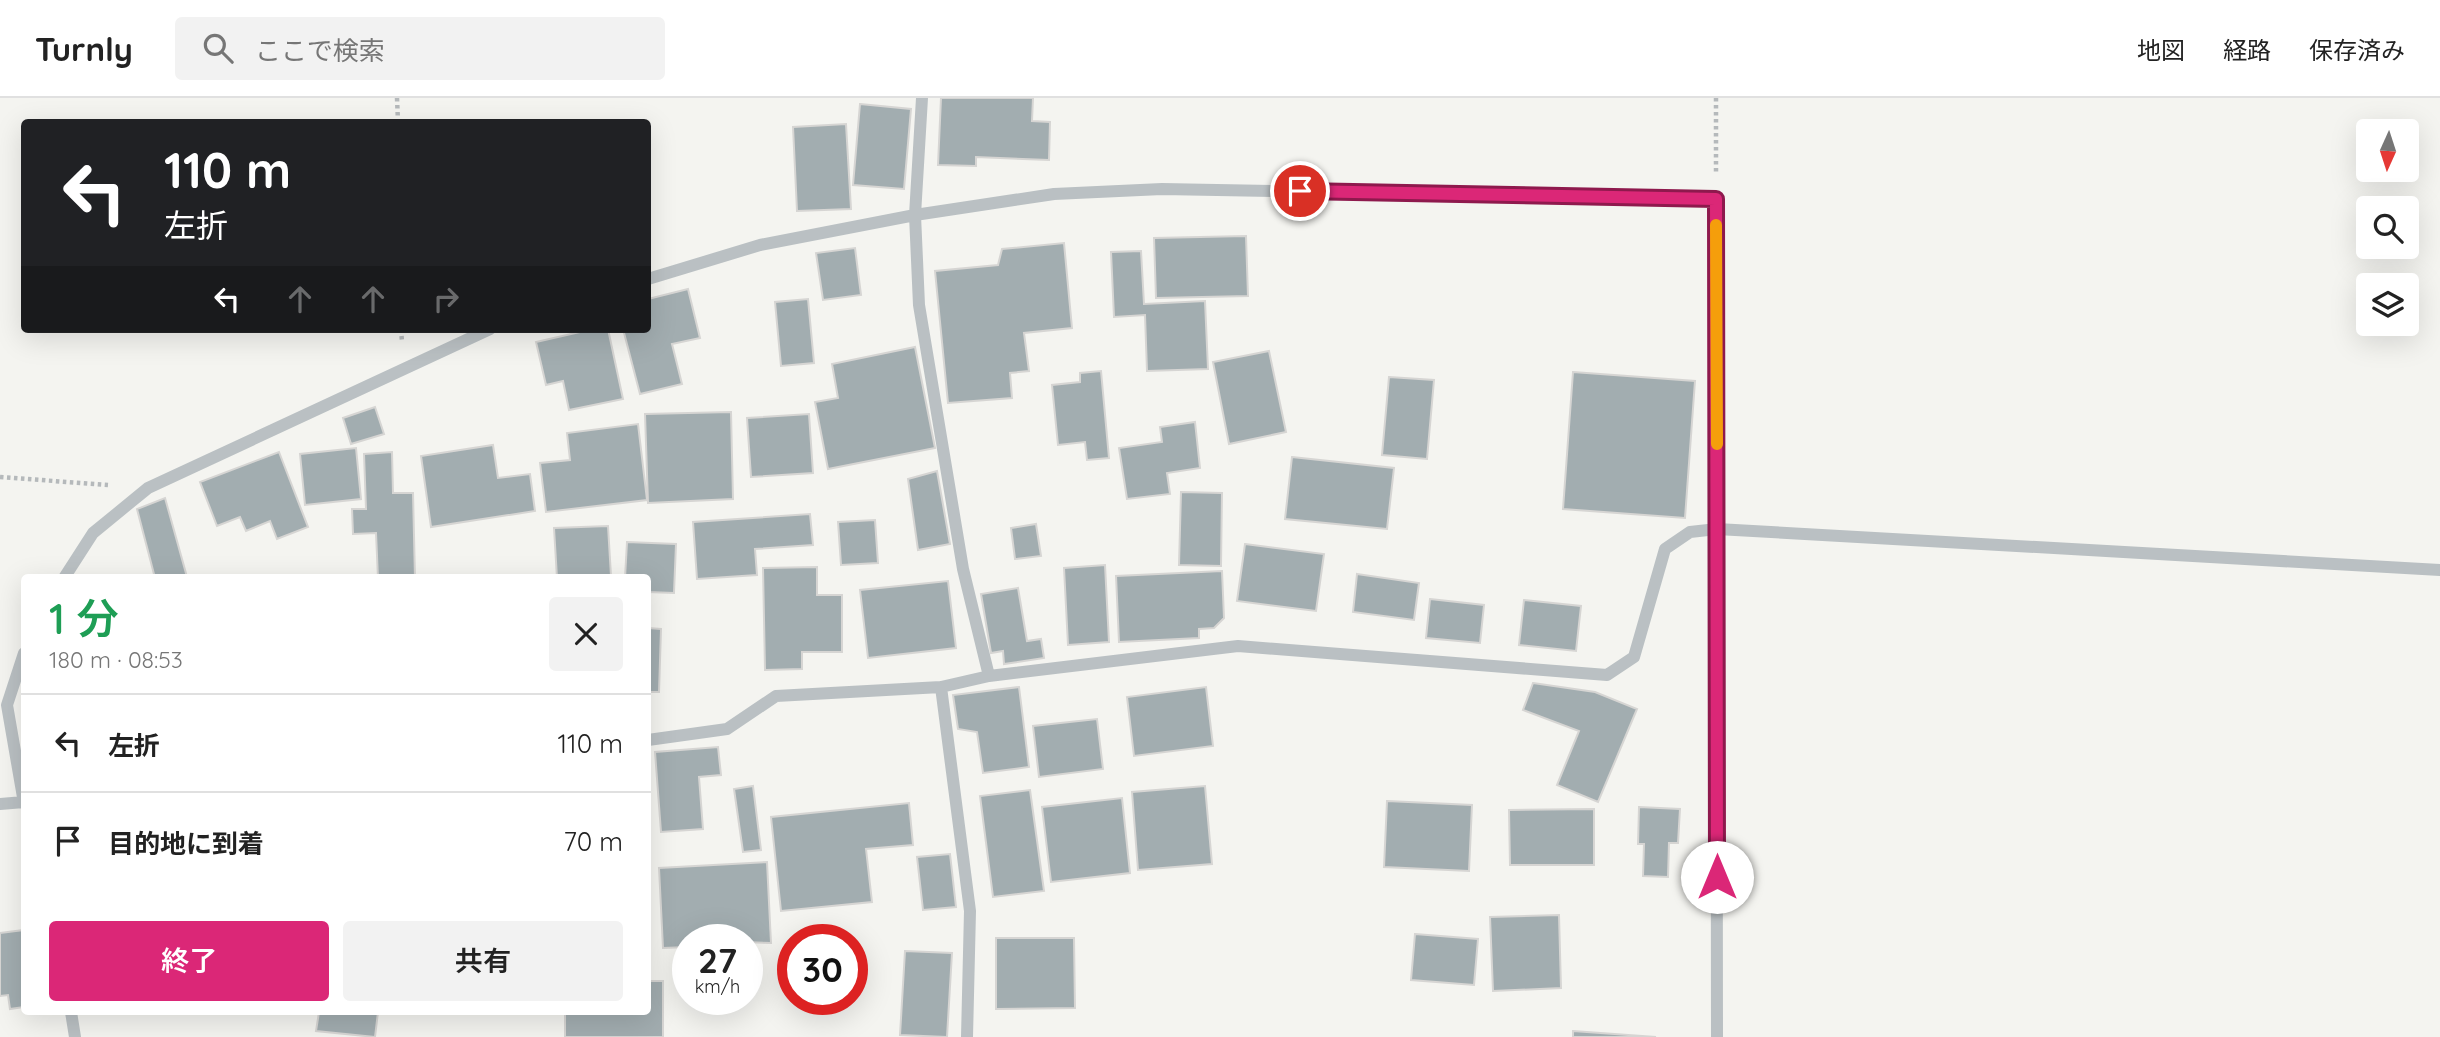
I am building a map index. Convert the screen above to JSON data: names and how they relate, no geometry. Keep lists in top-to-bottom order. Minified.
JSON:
{"north":"bottom","page":{"header":"Turnly","search":"ここで検索","nav":["地図","経路","保存済み"],"turn":["110 m","左折"],"heading":["1 分","180 m · 08:53"],"list":[{"name":"左折","value":"110 m"},{"name":"目的地に到着","value":"70 m"}],"buttons":["終了","共有"],"speed":"27 km/h","limit":"30"}}
